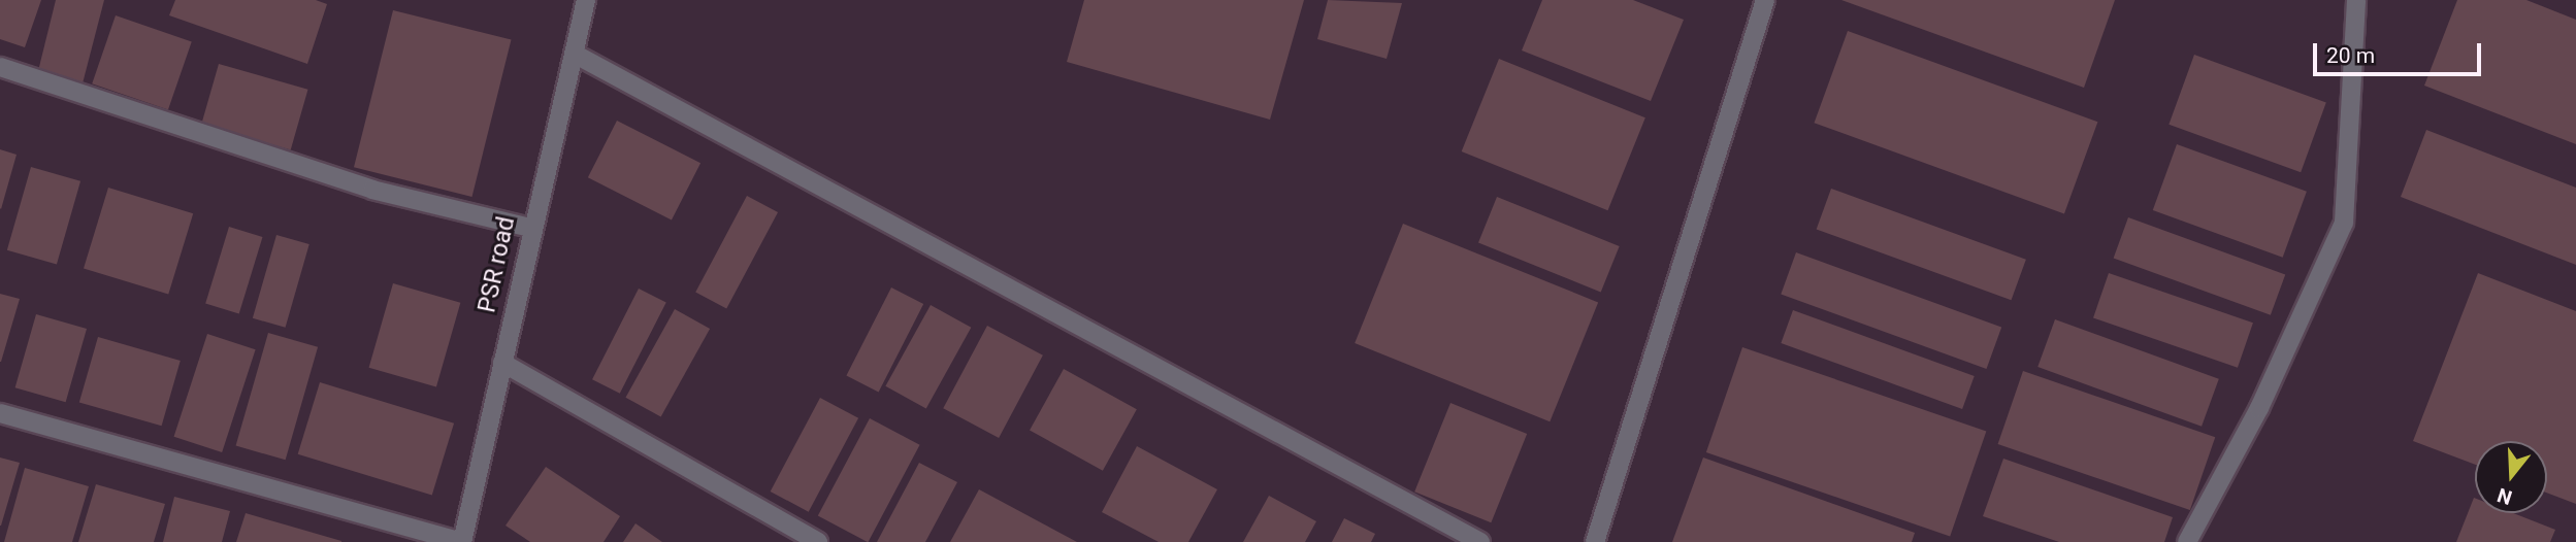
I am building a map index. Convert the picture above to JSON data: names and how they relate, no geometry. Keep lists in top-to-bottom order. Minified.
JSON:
{"streets":{"street":["PSR road"]},"scale_bar":"20 m","north":"bottom"}
